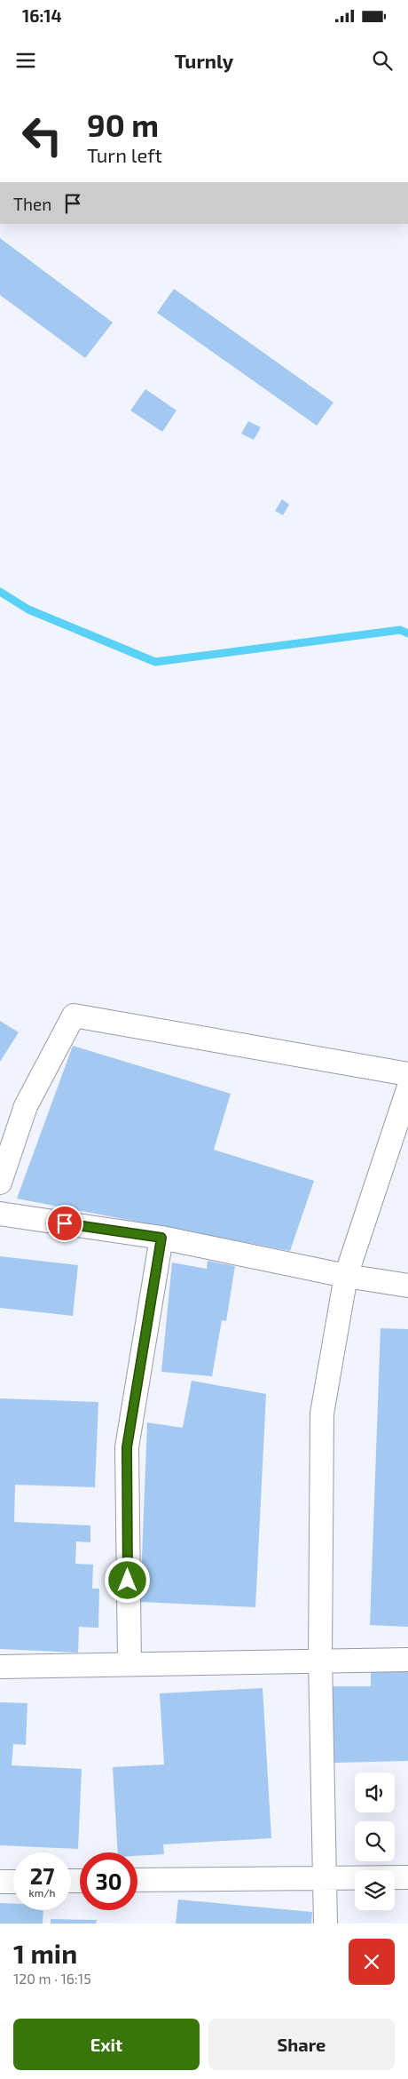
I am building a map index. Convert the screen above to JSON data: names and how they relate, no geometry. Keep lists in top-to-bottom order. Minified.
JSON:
{"page":{"status":"16:14","header":"Turnly","turn":["90 m","Turn left"],"then":"Then","speed":"27 km/h","limit":"30","heading":["1 min","120 m · 16:15"],"buttons":["Exit","Share"]}}
